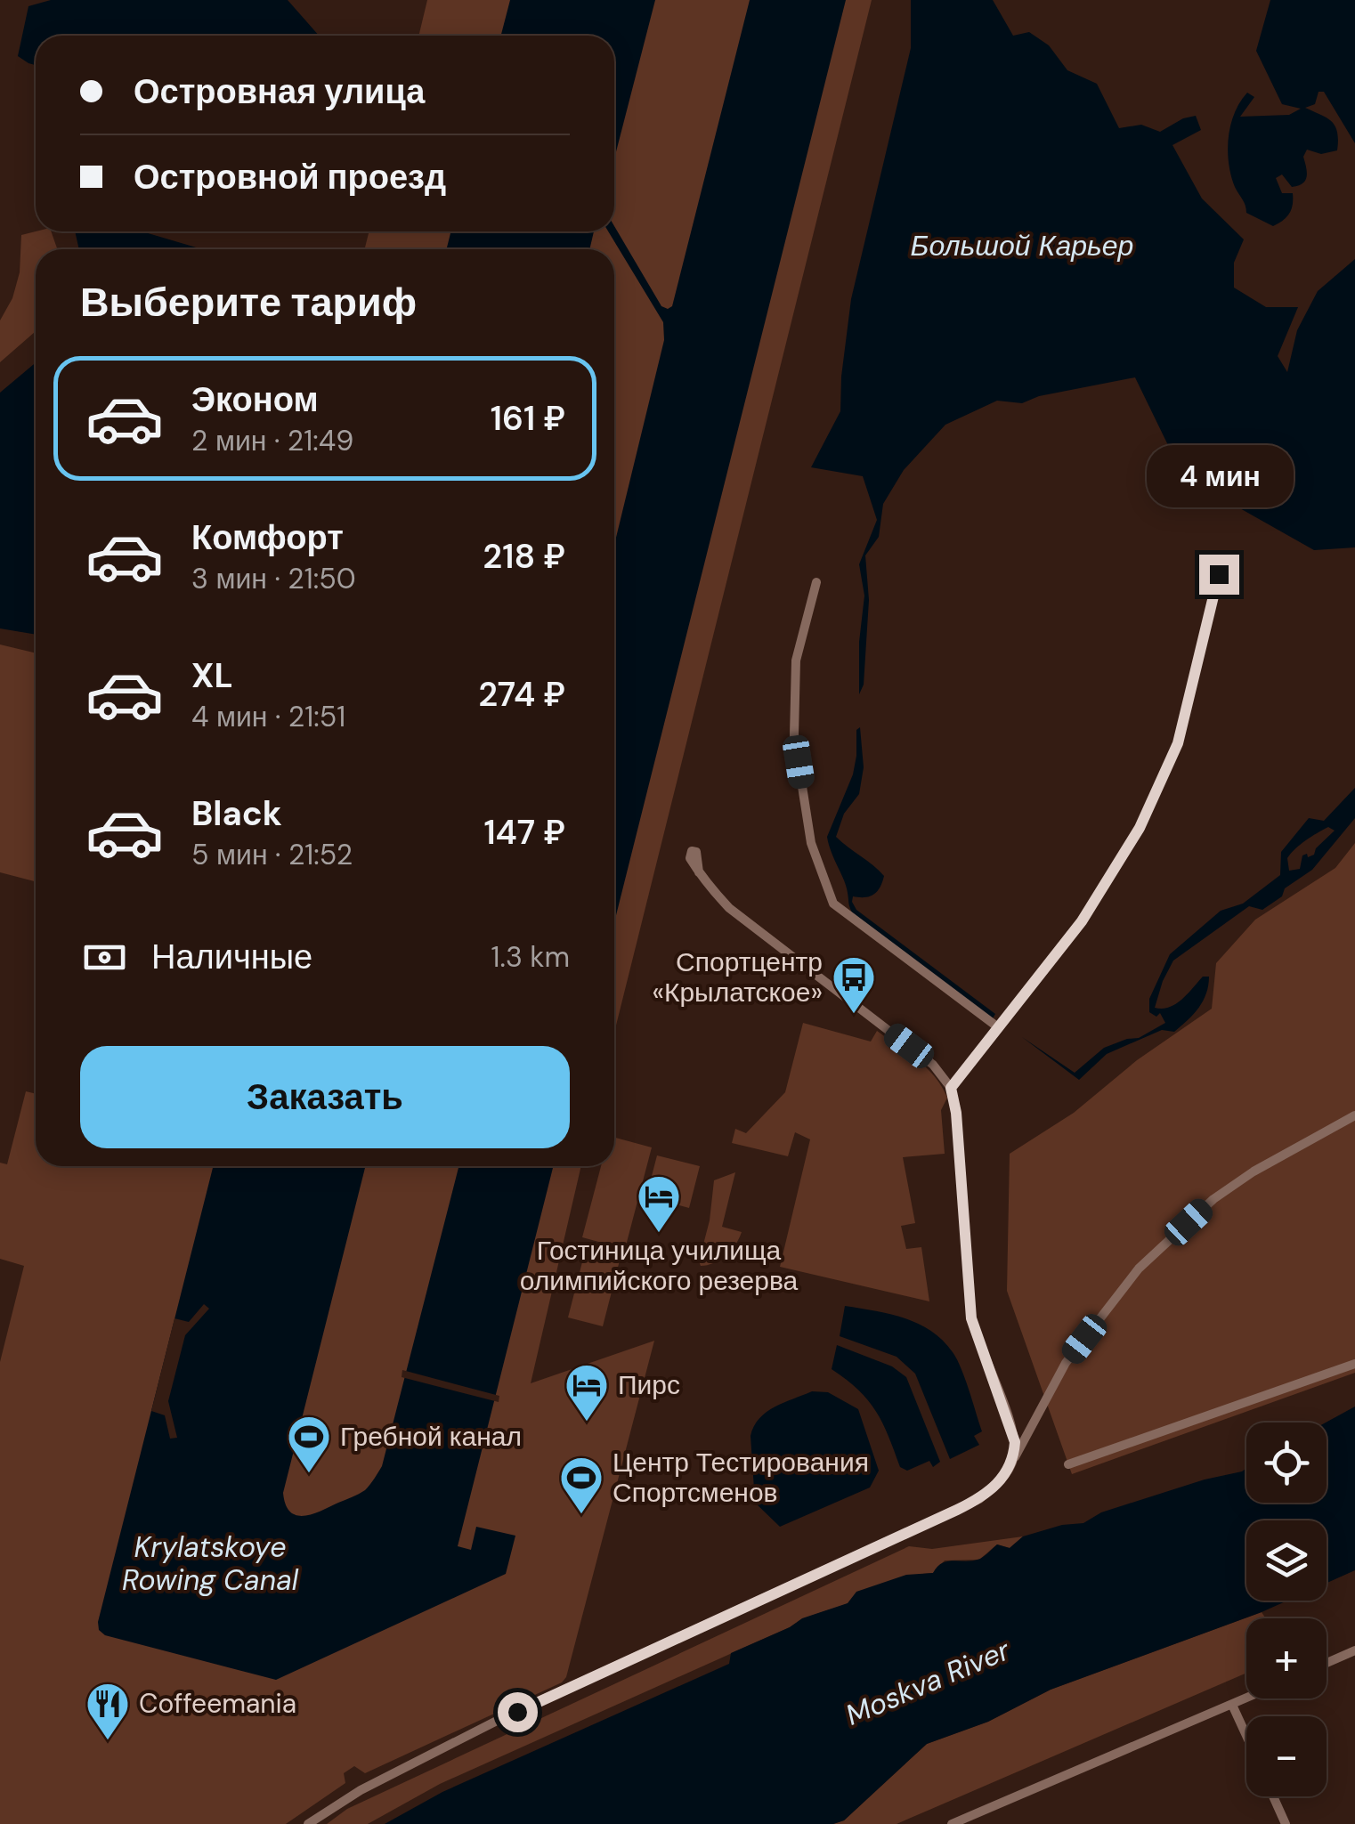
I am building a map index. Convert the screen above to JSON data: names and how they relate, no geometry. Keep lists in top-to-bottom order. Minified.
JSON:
{"water":["Большой Карьер","Krylatskoye Rowing Canal","Moskva River"],"places":{"bus stop":["Спортцентр «Крылатское»"],"hotel":["Гостиница училища олимпийского резерва","Пирс"],"sports":["Гребной канал","Центр Тестирования Спортсменов"],"restaurant":["Coffeemania"]},"page":{"banner":["Островная улица","Островной проезд"],"heading":"Выберите тариф","list":[{"name":"Эконом","note":"2 мин · 21:49","value":"161 ₽"},{"name":"Комфорт","note":"3 мин · 21:50","value":"218 ₽"},{"name":"XL","note":"4 мин · 21:51","value":"274 ₽"},{"name":"Black","note":"5 мин · 21:52","value":"147 ₽"}],"bubble":"4 мин","pay":["Наличные","1.3 km"],"buttons":"Заказать","map_buttons":["+","−"]}}
